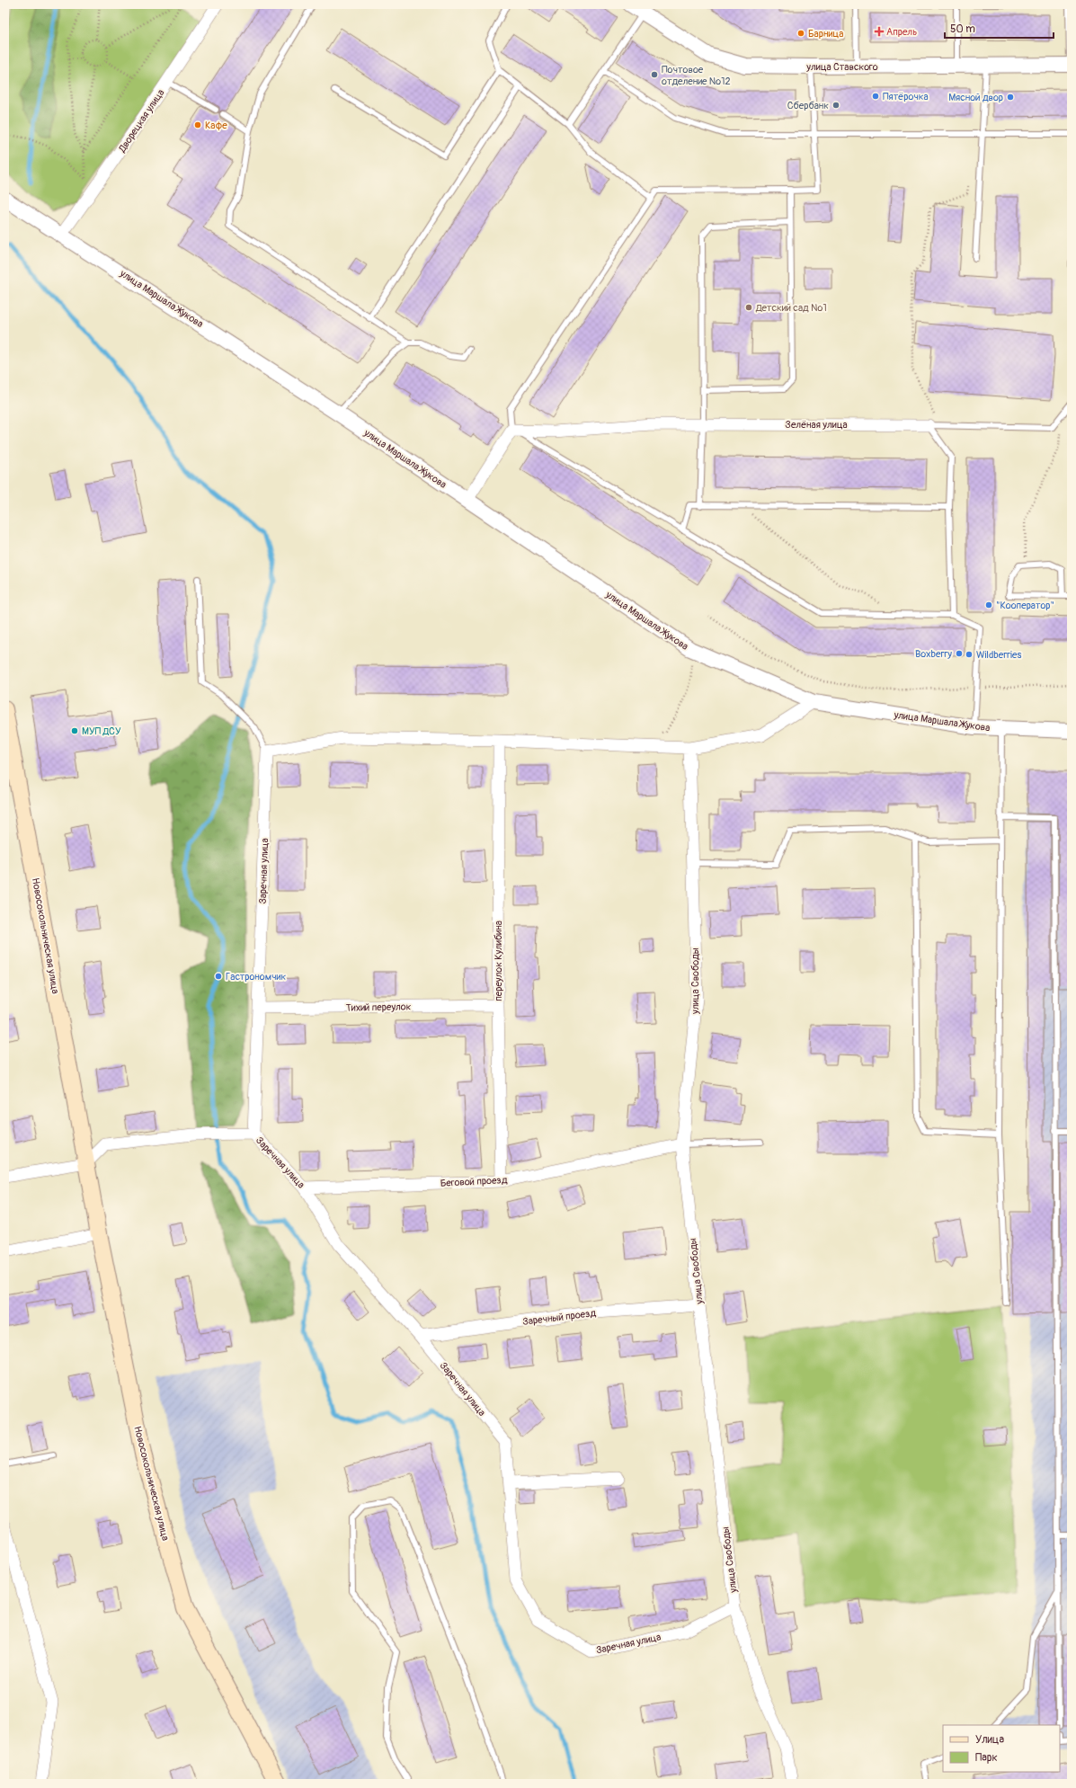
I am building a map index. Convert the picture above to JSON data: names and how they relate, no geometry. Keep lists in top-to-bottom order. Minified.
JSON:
{"streets":{"main road":["Новосокольническая улица"],"street":["улица Ставского","Дворецкая улица","улица Маршала Жукова","Зелёная улица","Заречная улица","переулок Кулибина","улица Свободы","Тихий переулок","Беговой проезд","Заречный проезд"]},"crossings":[["Дворецкая улица","улица Маршала Жукова"],["Заречная улица","улица Свободы"],["Заречная улица","Тихий переулок"],["Заречная улица","Беговой проезд"],["Заречная улица","Заречный проезд"],["переулок Кулибина","Тихий переулок"],["переулок Кулибина","Беговой проезд"],["улица Свободы","Беговой проезд"],["улица Свободы","Заречный проезд"]],"places":{"health":["Апрель"],"other":["Барница","Почтовое отделение №12","Пятёрочка","Мясной двор","Сбербанк","Кафе","Детский сад №1","\"Кооператор\"","Boxberry","Wildberries","МУП ДСУ","Гастрономчик"]},"legend":["Улица","Парк"],"scale_bar":"50 m"}
